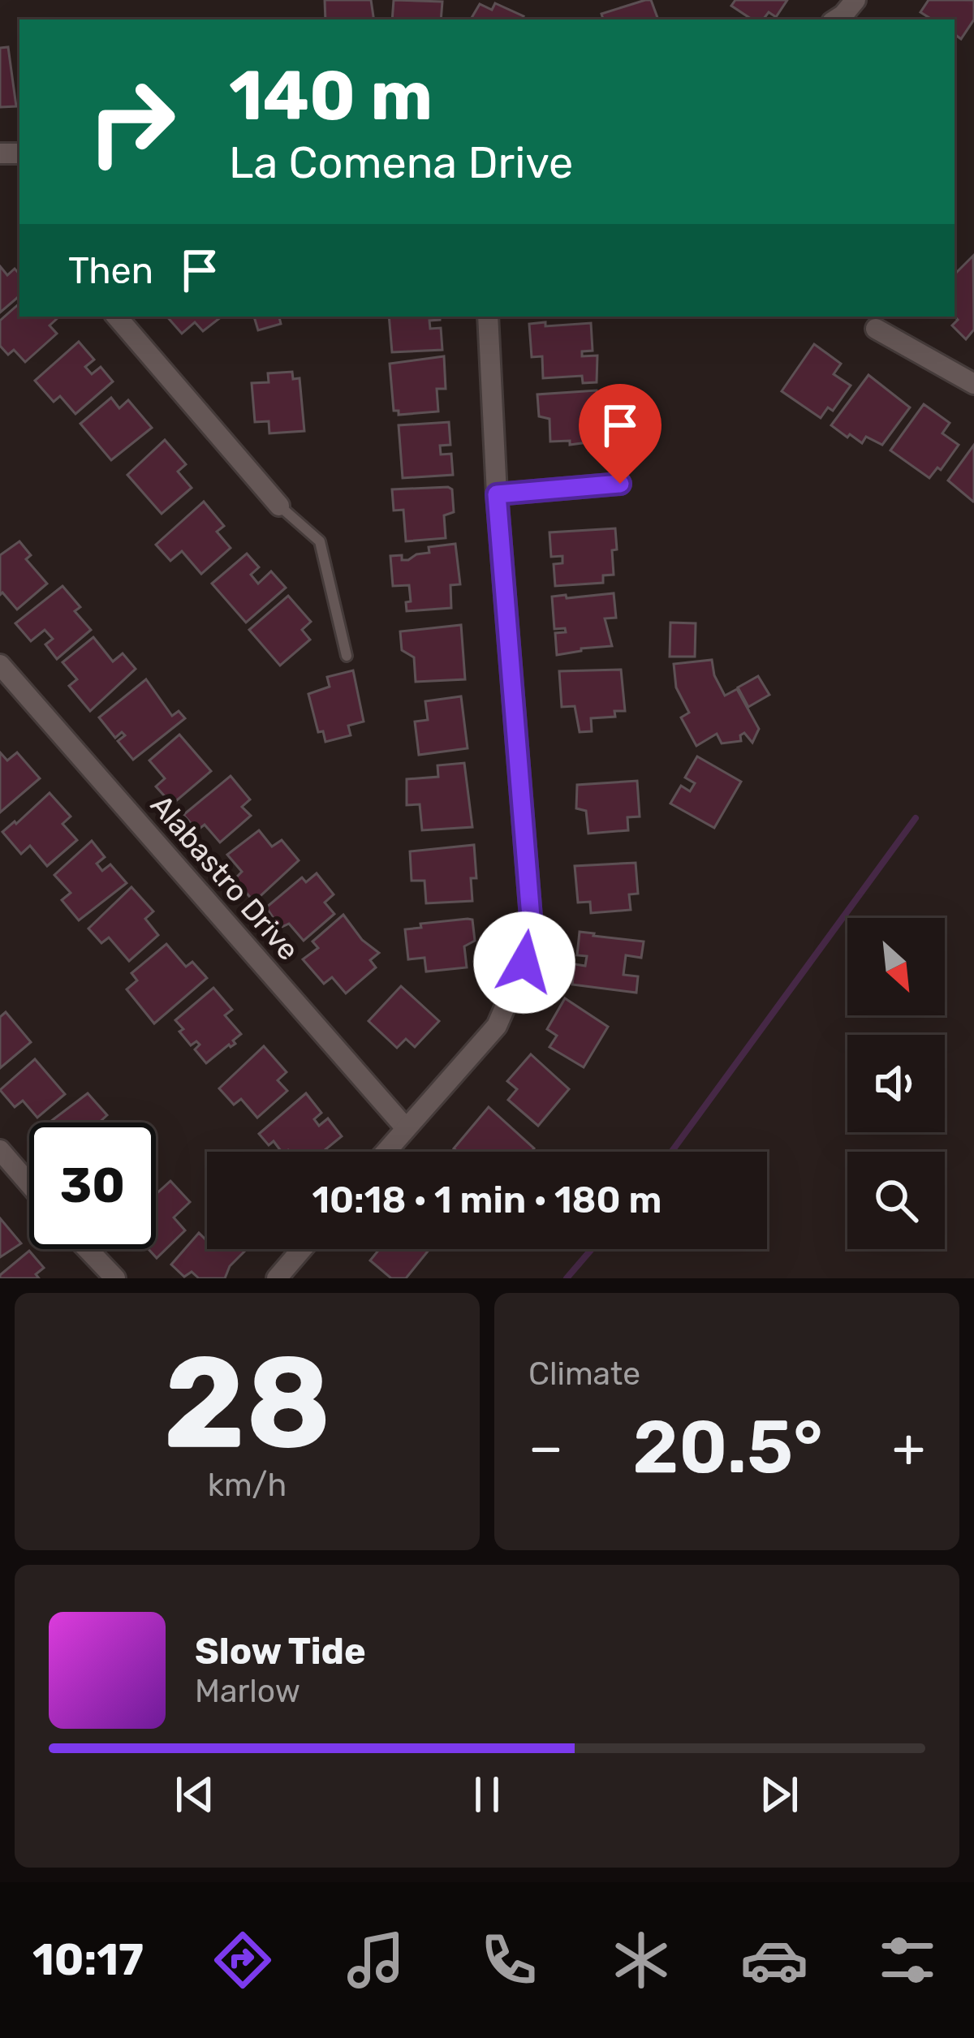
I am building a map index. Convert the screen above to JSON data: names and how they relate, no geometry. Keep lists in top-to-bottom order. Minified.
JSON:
{"streets":{"street":["Alabastro Drive"]},"north":"bottom right","page":{"turn":["140 m","La Comena Drive"],"then":"Then","limit":"30","trip":"10:18 · 1 min · 180 m","tile":[["28","km/h"],"Climate"],"heat":["−","20.5°","+"],"song":["Slow Tide","Marlow"],"tabs":"10:17"}}
